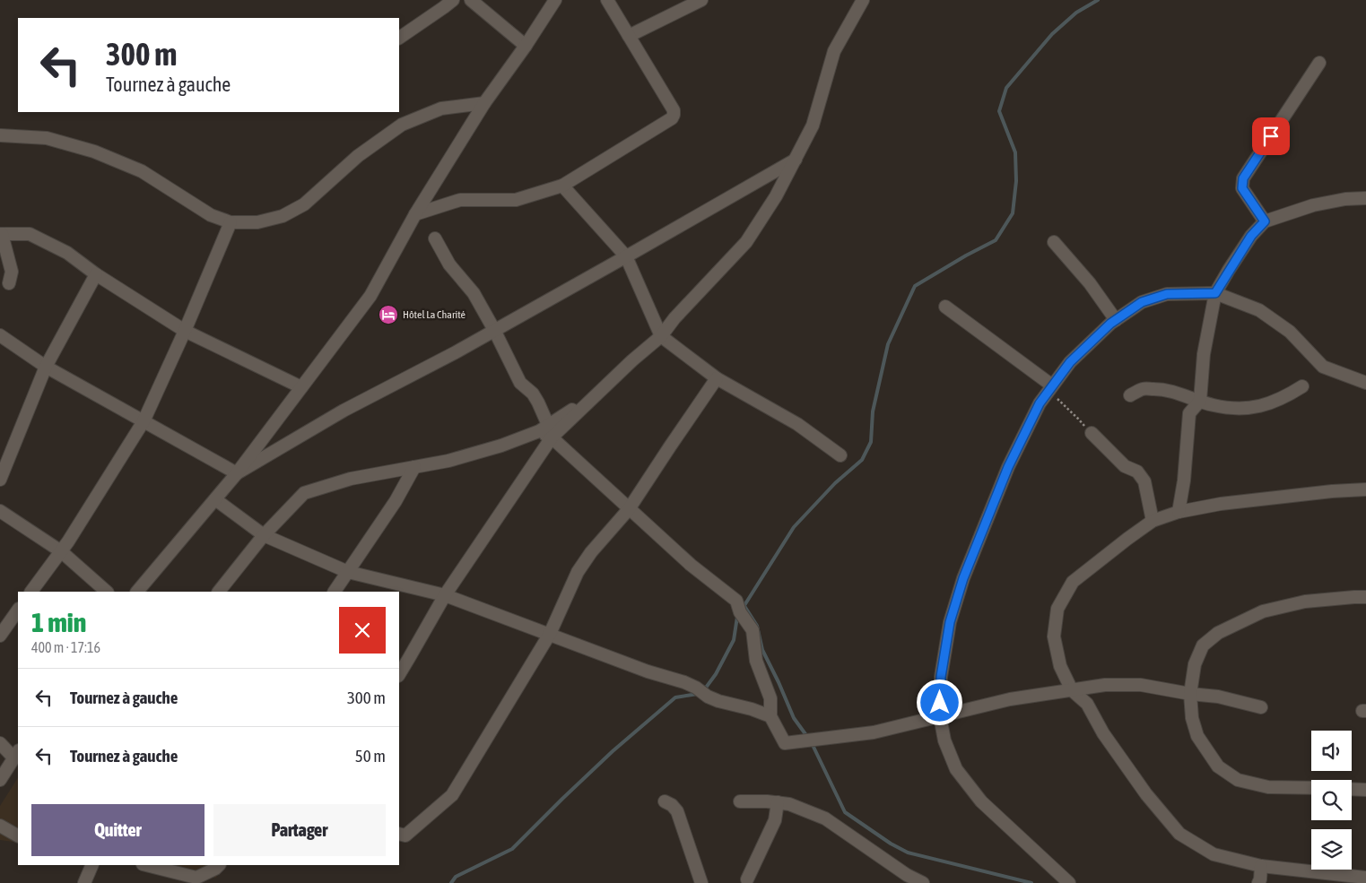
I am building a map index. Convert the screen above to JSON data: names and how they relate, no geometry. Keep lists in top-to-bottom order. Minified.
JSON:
{"places":{"hotel":["Hôtel La Charité"]},"page":{"turn":["300 m","Tournez à gauche"],"heading":["1 min","400 m · 17:16"],"list":[{"name":"Tournez à gauche","value":"300 m"},{"name":"Tournez à gauche","value":"50 m"}],"buttons":["Quitter","Partager"]}}
